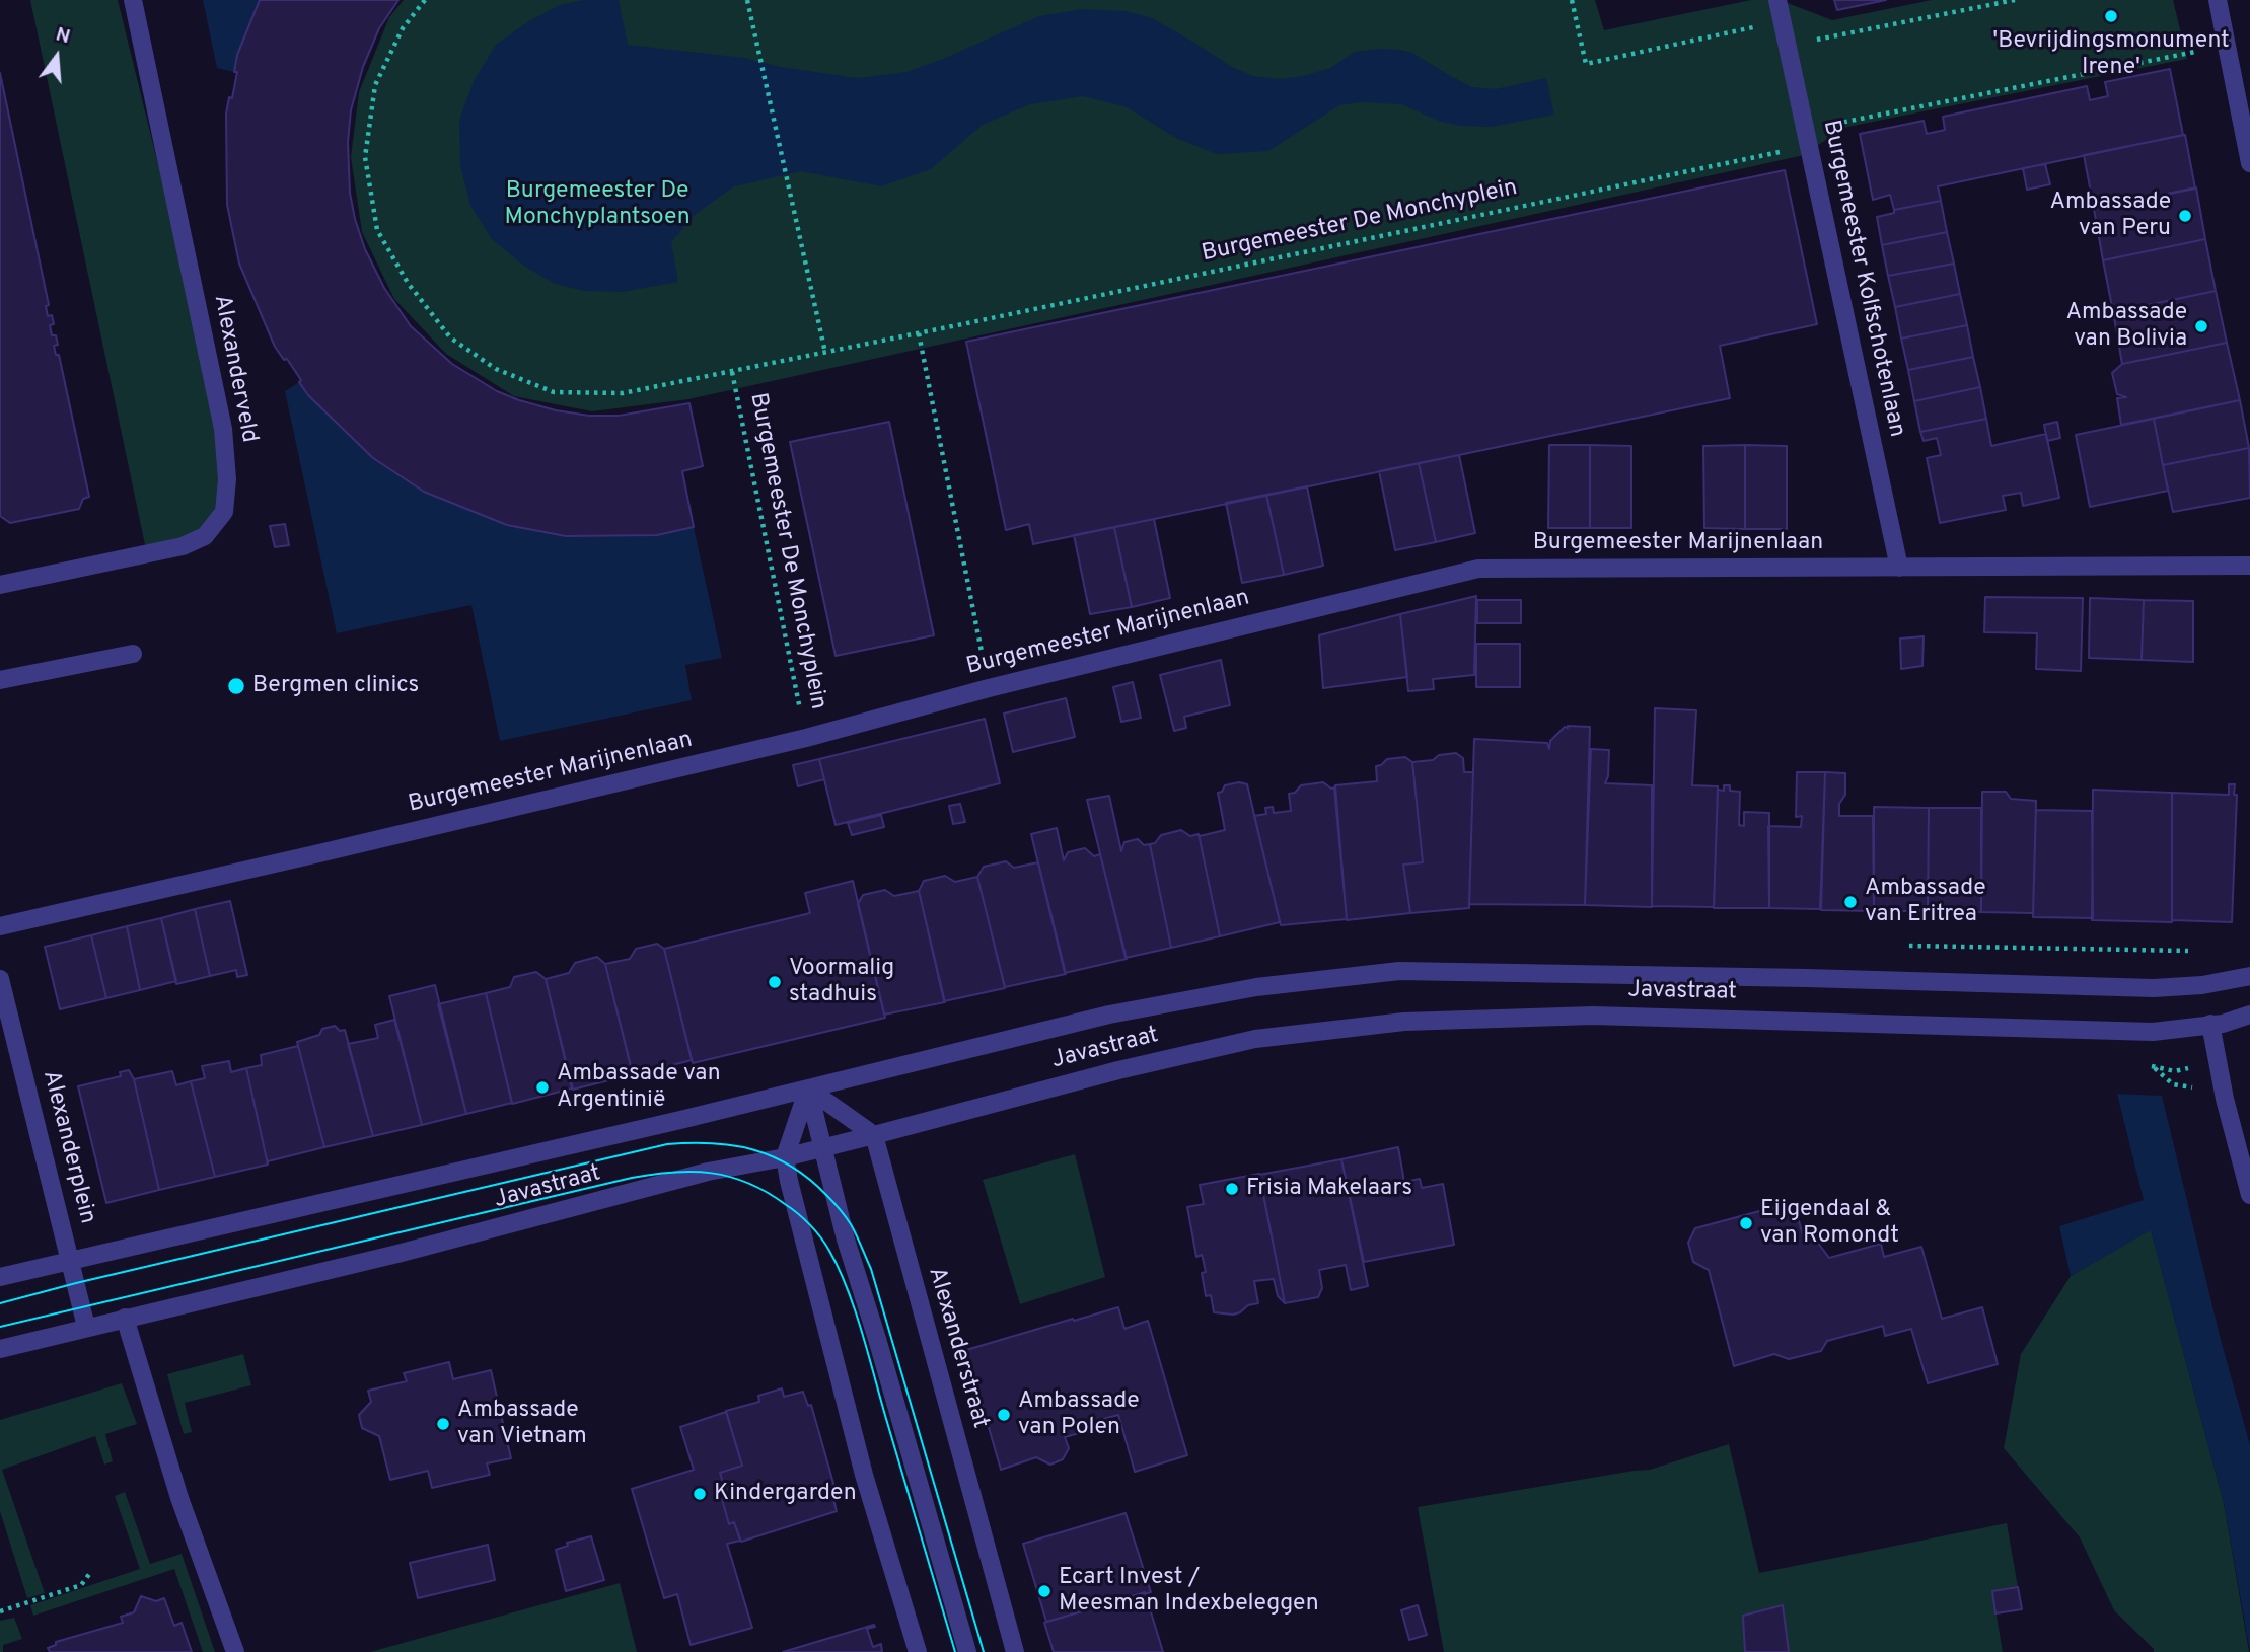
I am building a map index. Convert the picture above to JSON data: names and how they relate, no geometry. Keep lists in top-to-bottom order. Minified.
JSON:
{"streets":{"street":["Burgemeester Kolfschotenlaan","Alexanderveld","Burgemeester Marijnenlaan","Javastraat","Alexanderplein","Alexanderstraat"],"path":["Burgemeester De Monchyplein"]},"crossings":[["Burgemeester De Monchyplein","Burgemeester Kolfschotenlaan"],["Burgemeester De Monchyplein","Burgemeester Marijnenlaan"],["Burgemeester Kolfschotenlaan","Burgemeester Marijnenlaan"],["Javastraat","Alexanderplein"],["Javastraat","Alexanderstraat"]],"parks":["Burgemeester De Monchyplantsoen"],"places":["'Bevrijdingsmonument Irene'","Ambassade van Peru","Ambassade van Bolivia","Bergmen clinics","Ambassade van Eritrea","Voormalig stadhuis","Ambassade van Argentinië","Frisia Makelaars","Eijgendaal & van Romondt","Ambassade van Polen","Ambassade van Vietnam","Kindergarden","Ecart Invest / Meesman Indexbeleggen"],"north":"top"}
